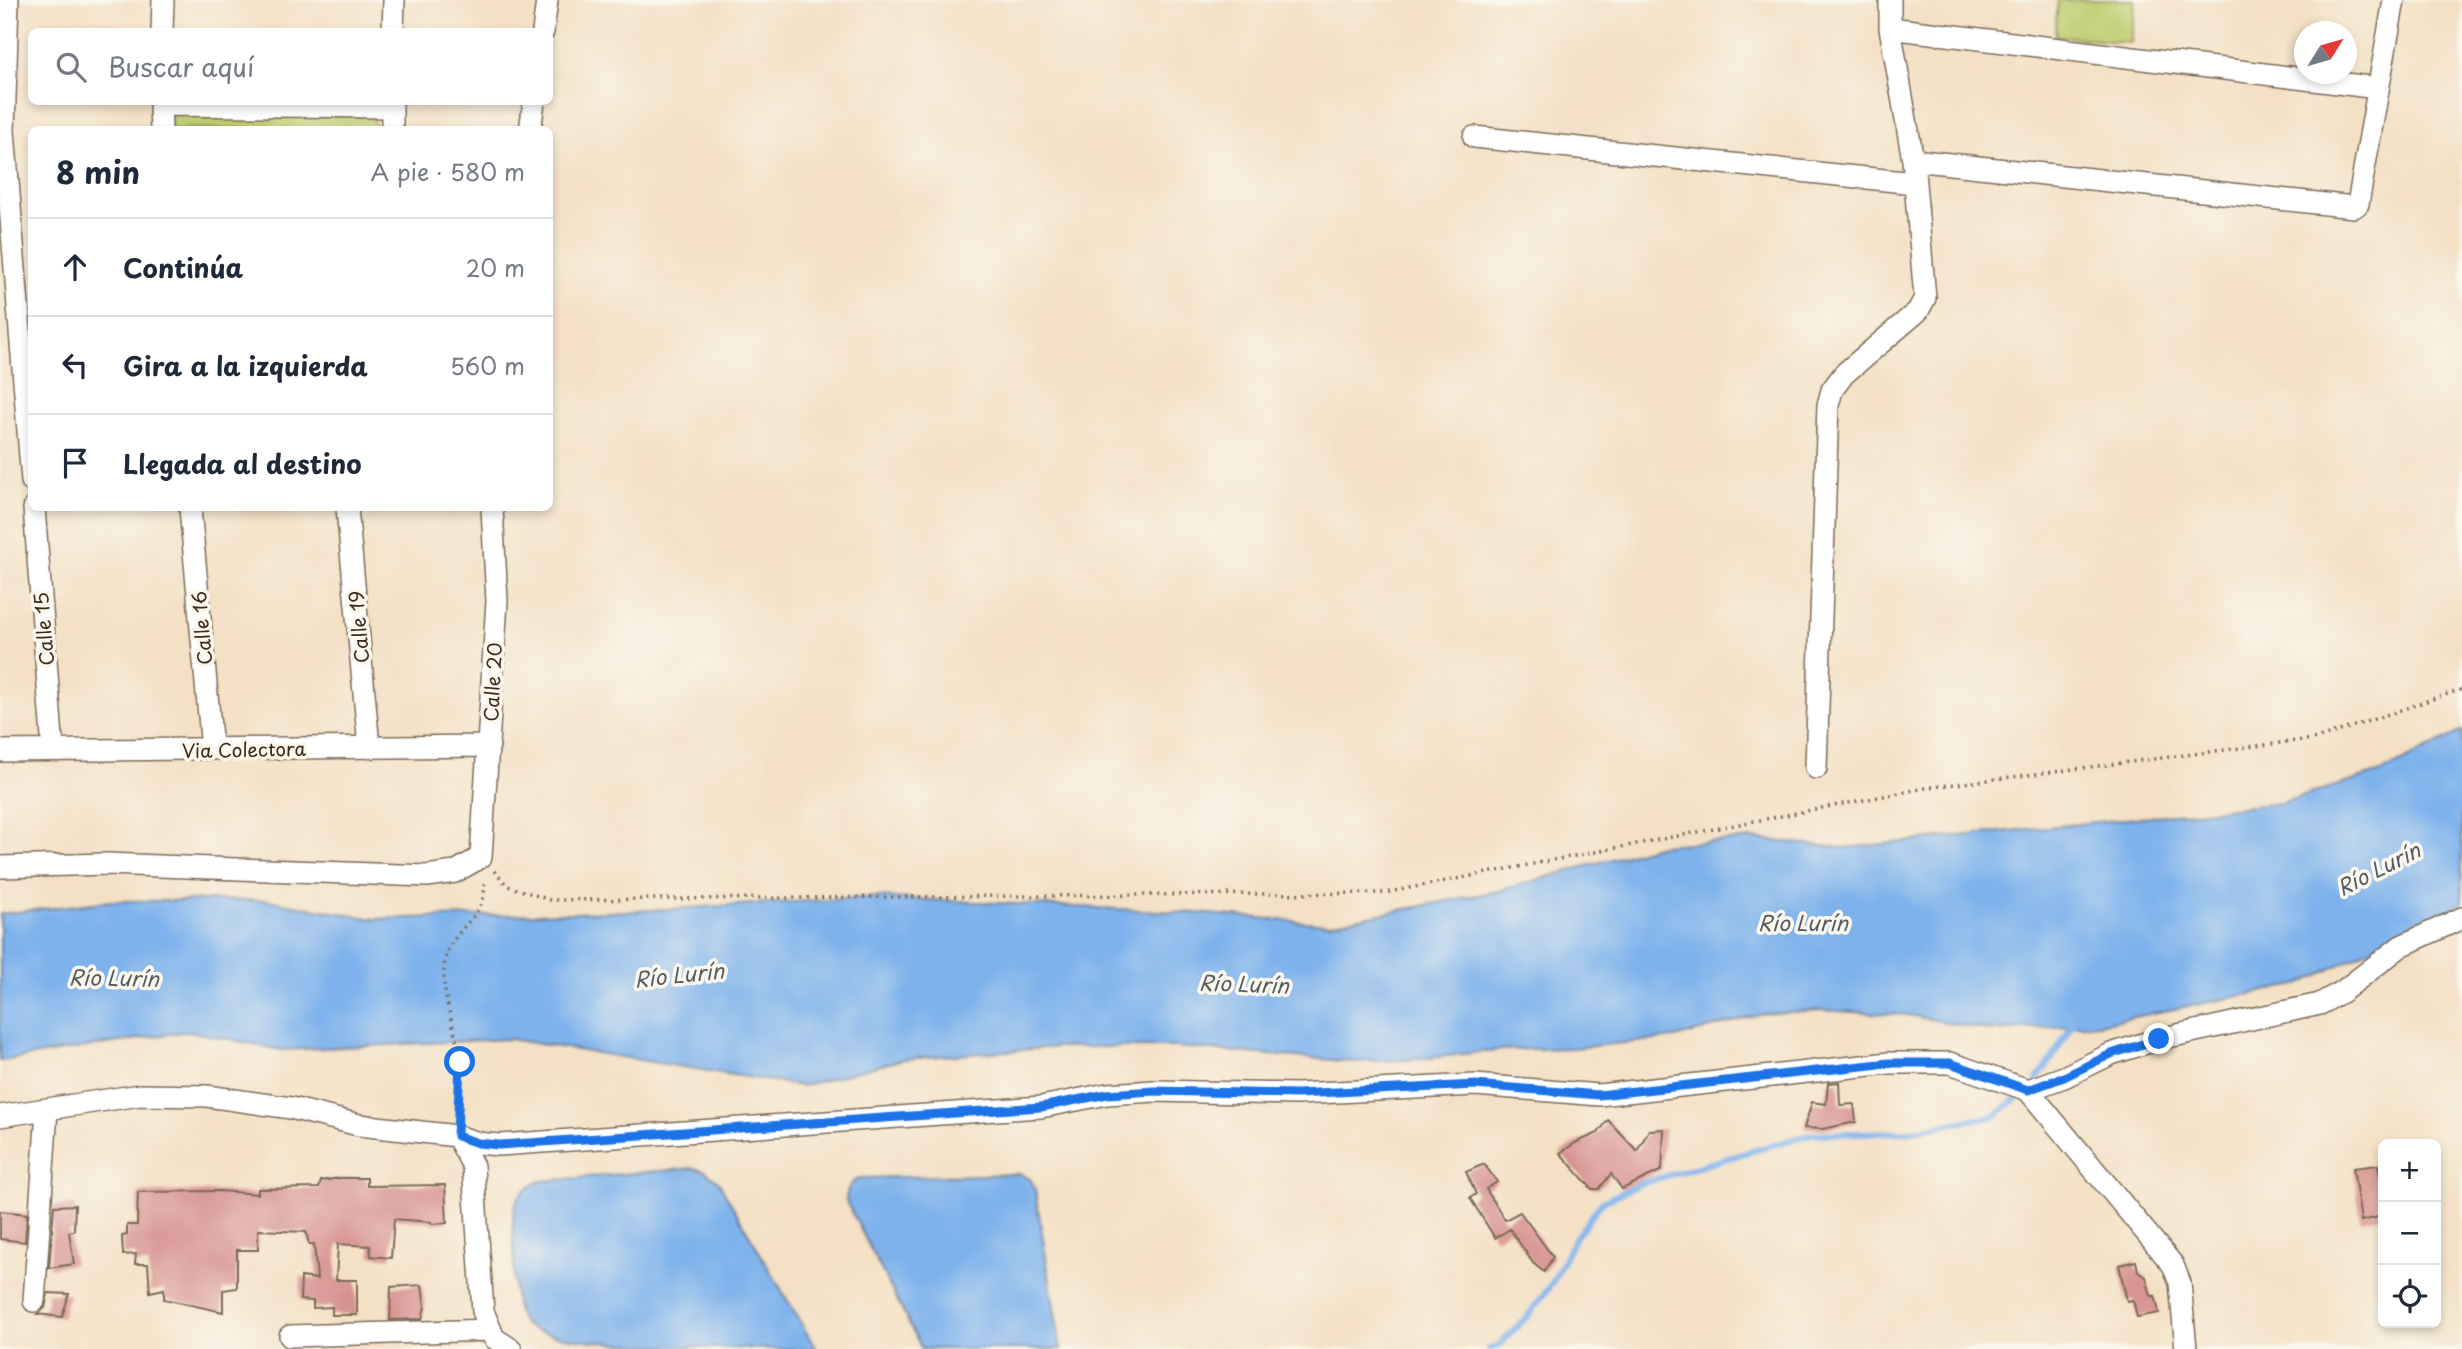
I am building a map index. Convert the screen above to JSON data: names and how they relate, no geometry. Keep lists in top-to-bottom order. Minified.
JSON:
{"streets":{"street":["Calle 19","Calle 16","Calle 15","Calle 20","Via Colectora"]},"crossings":[["Calle 19","Via Colectora"],["Calle 16","Via Colectora"],["Calle 15","Via Colectora"],["Calle 20","Via Colectora"]],"water":["Río Lurín"],"north":"top right","page":{"search":"Buscar aquí","heading":["8 min","A pie · 580 m"],"list":[["Continúa","20 m"],["Gira a la izquierda","560 m"],"Llegada al destino"],"map_buttons":["+","−"]}}
